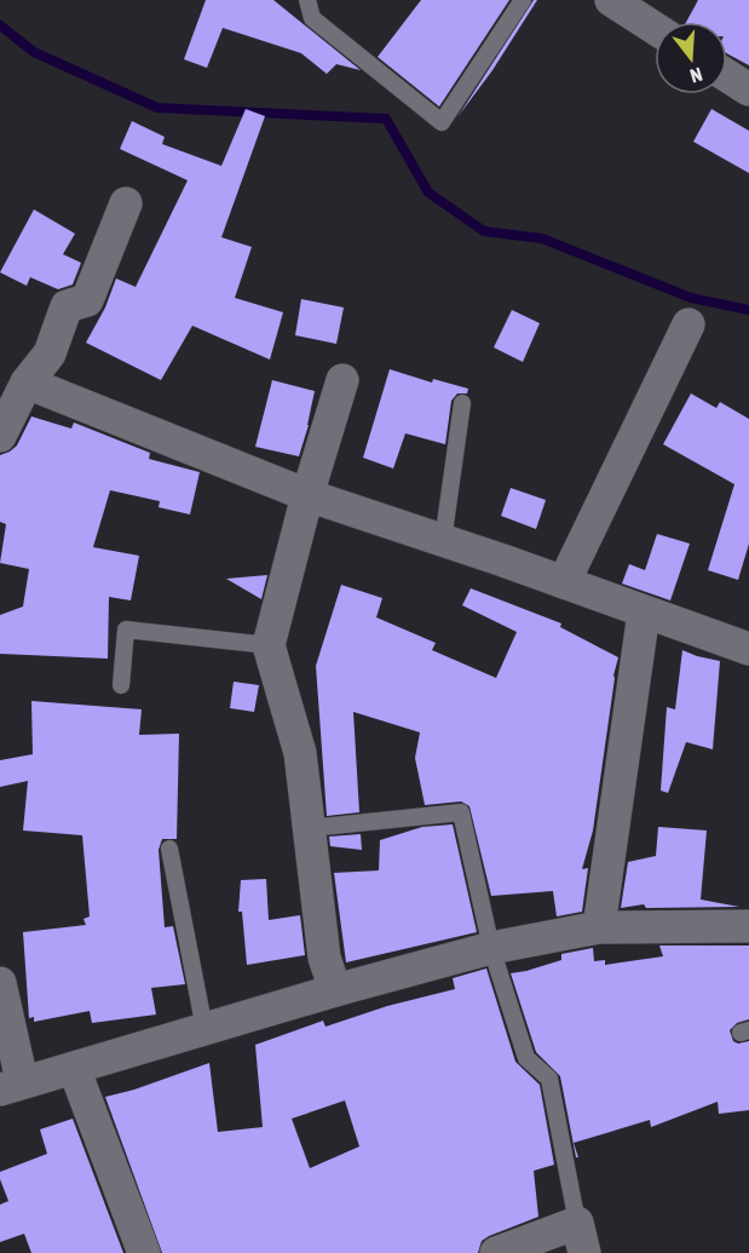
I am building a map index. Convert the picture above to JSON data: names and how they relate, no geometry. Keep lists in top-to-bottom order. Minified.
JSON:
{"north":"bottom"}
